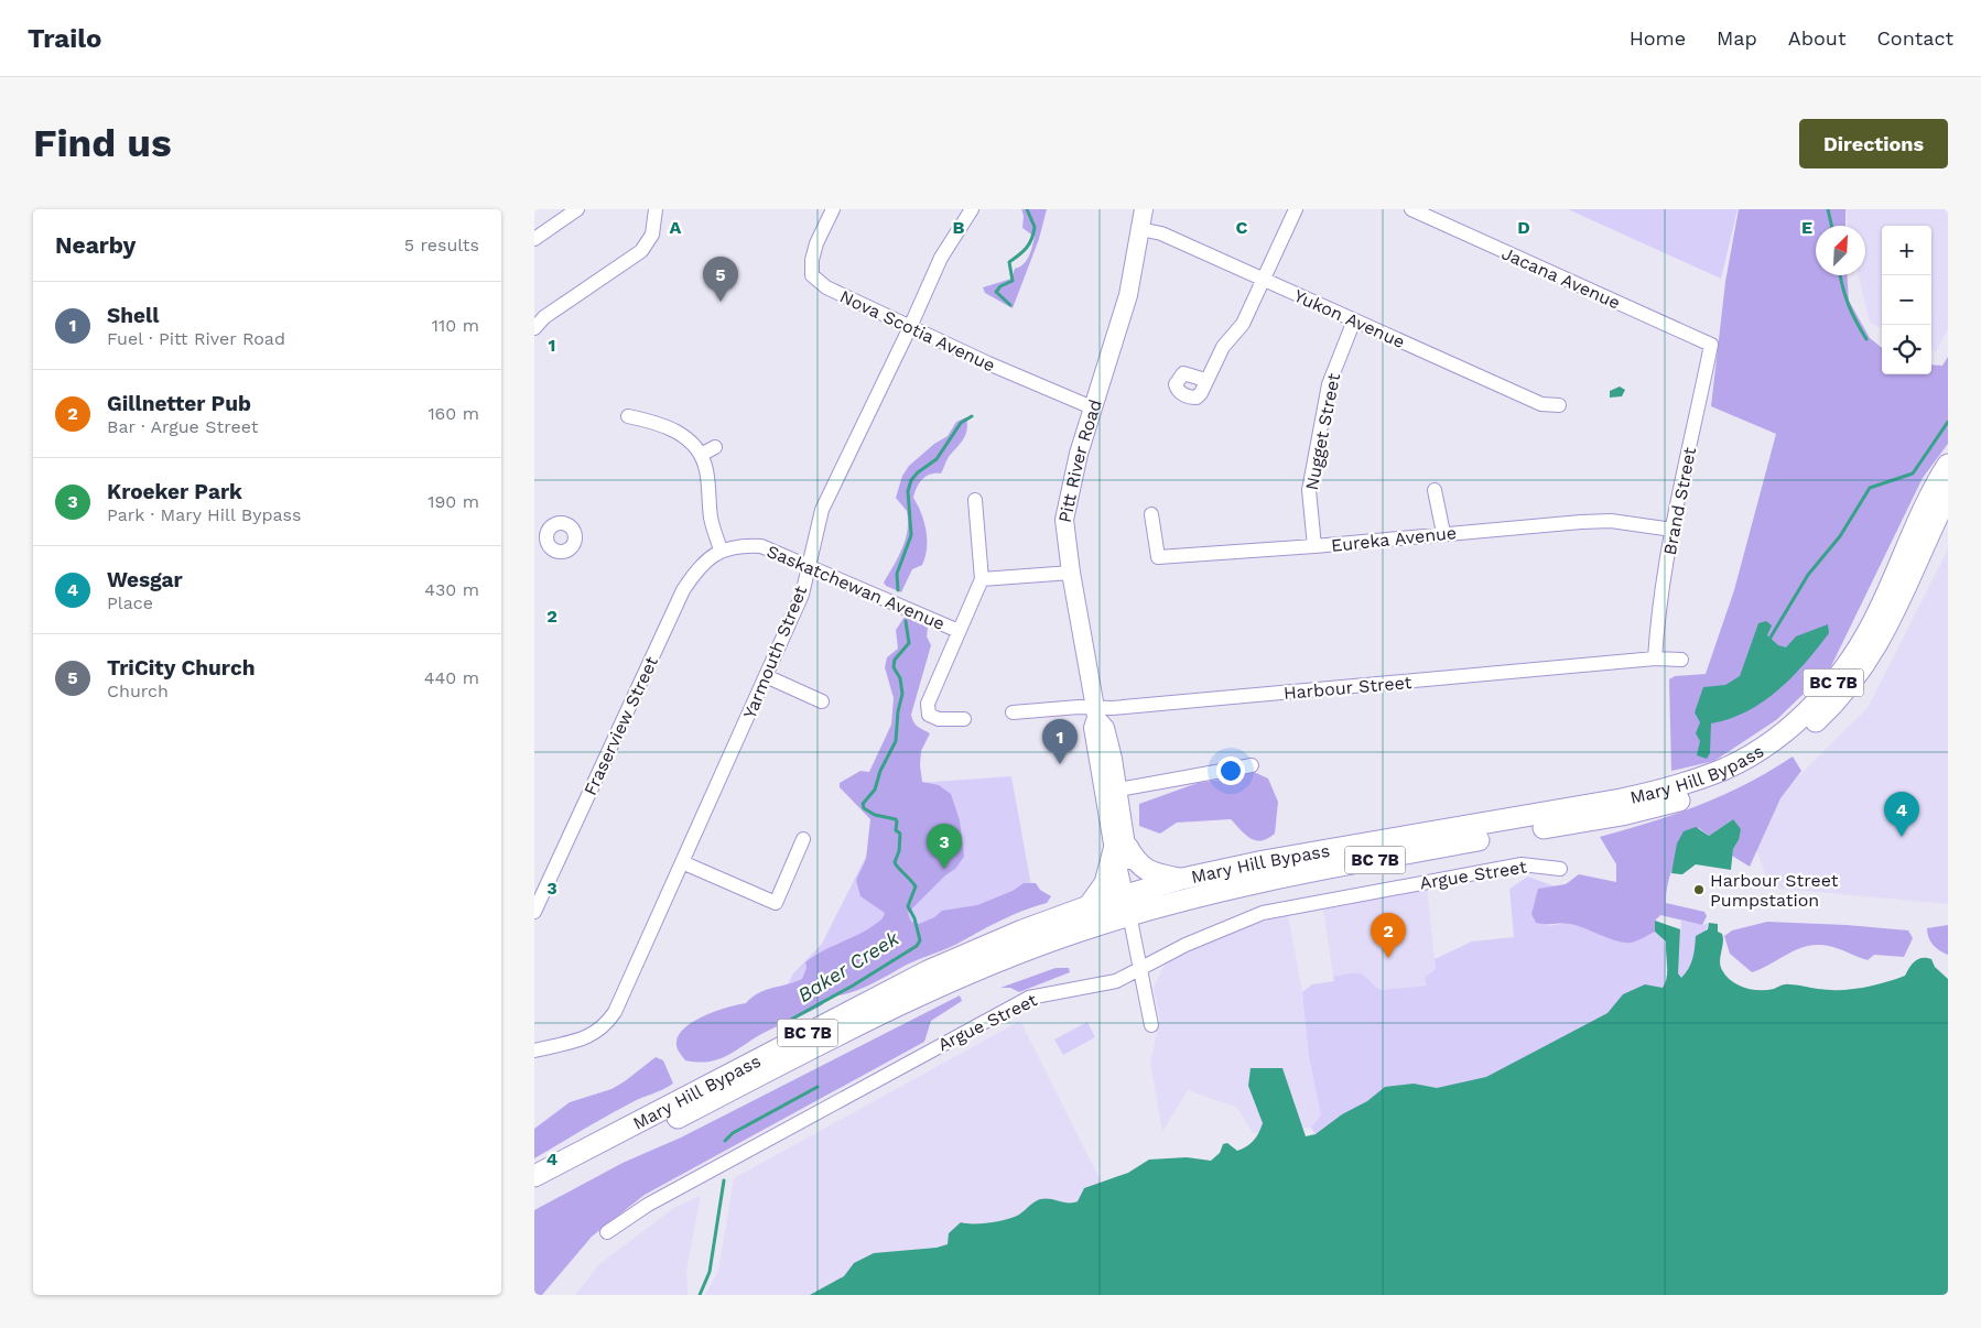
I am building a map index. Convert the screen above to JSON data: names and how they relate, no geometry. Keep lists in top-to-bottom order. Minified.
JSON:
{"streets":{"highway":["BC 7B","Mary Hill Bypass"],"main road":["Pitt River Road"],"street":["Jacana Avenue","Yukon Avenue","Nova Scotia Avenue","Nugget Street","Brand Street","Eureka Avenue","Saskatchewan Avenue","Yarmouth Street","Harbour Street","Fraserview Street","Argue Street"]},"crossings":[["Jacana Avenue","Brand Street"],["Yukon Avenue","Nugget Street"],["Yukon Avenue","Pitt River Road"],["Nova Scotia Avenue","Pitt River Road"],["Nova Scotia Avenue","Yarmouth Street"],["Nugget Street","Eureka Avenue"],["Pitt River Road","Harbour Street"],["Pitt River Road","Mary Hill Bypass"],["Pitt River Road","Argue Street"],["Brand Street","Eureka Avenue"],["Brand Street","Harbour Street"],["Saskatchewan Avenue","Yarmouth Street"],["Saskatchewan Avenue","Fraserview Street"]],"water":["Baker Creek"],"places":["Harbour Street Pumpstation"],"north":"top right","page":{"header":"Trailo","nav":["Home","Map","About","Contact"],"buttons":"Directions","title":"Find us","heading":["Nearby","5 results"],"map_buttons":["+","−"],"pins":["5","1","4","3","2"],"list":[{"mark":"1","name":"Shell","note":"Fuel · Pitt River Road","value":"110 m"},{"mark":"2","name":"Gillnetter Pub","note":"Bar · Argue Street","value":"160 m"},{"mark":"3","name":"Kroeker Park","note":"Park · Mary Hill Bypass","value":"190 m"},{"mark":"4","name":"Wesgar","note":"Place","value":"430 m"},{"mark":"5","name":"TriCity Church","note":"Church","value":"440 m"}]},"grid":{"columns":["A","B","C","D","E"],"rows":["1","2","3","4"]}}
